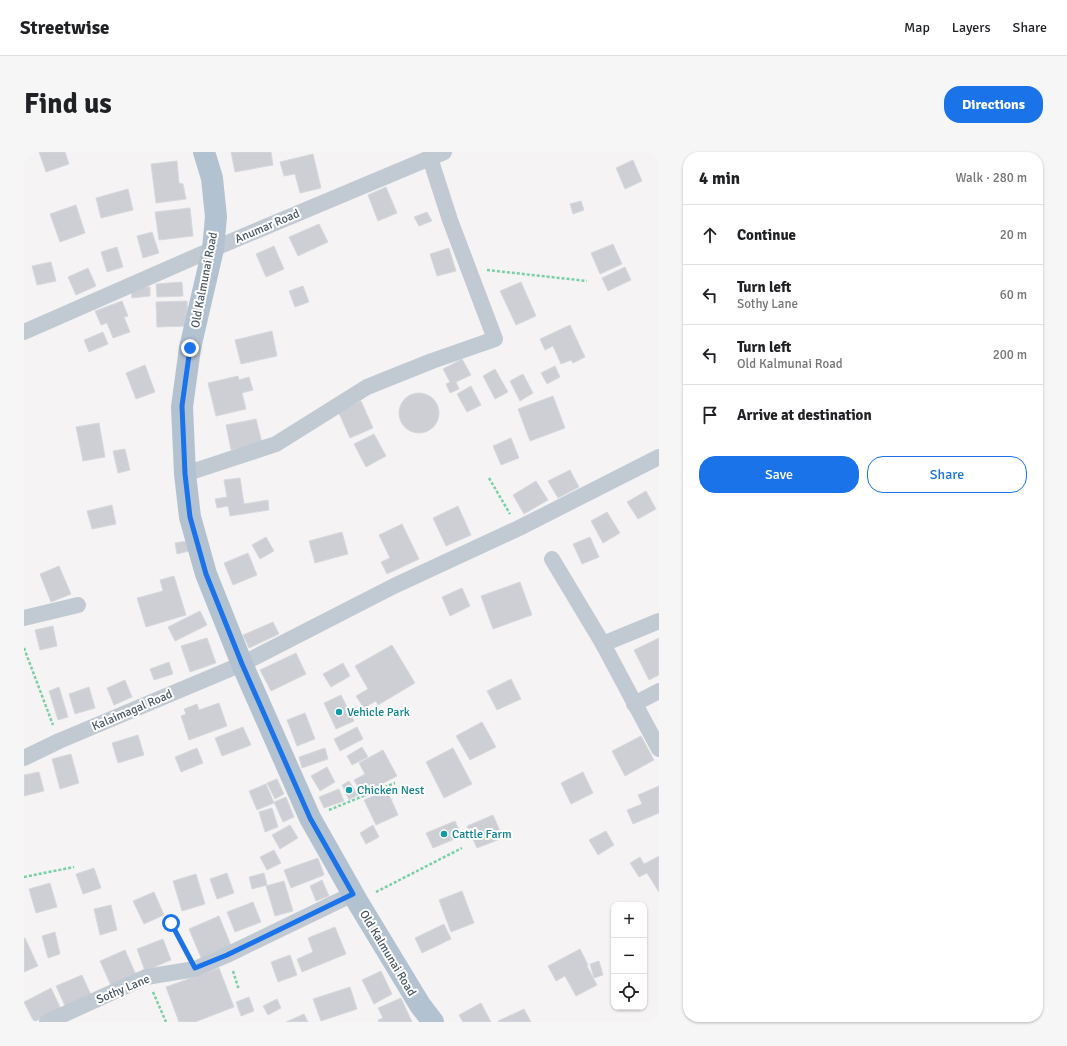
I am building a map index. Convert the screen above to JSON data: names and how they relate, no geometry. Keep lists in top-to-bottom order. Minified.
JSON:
{"streets":{"main road":["Old Kalmunai Road"],"street":["Anumar Road","Kalaimagal Road","Sothy Lane"]},"crossings":[["Anumar Road","Old Kalmunai Road"],["Old Kalmunai Road","Kalaimagal Road"],["Old Kalmunai Road","Sothy Lane"]],"places":["Vehicle Park","Chicken Nest","Cattle Farm"],"page":{"header":"Streetwise","nav":["Map","Layers","Share"],"buttons":["Directions",["Save","Share"]],"title":"Find us","heading":["4 min","Walk · 280 m"],"list":[["Continue","20 m"],["Turn left","Sothy Lane","60 m"],["Turn left","Old Kalmunai Road","200 m"],"Arrive at destination"],"map_buttons":["+","−"]}}
